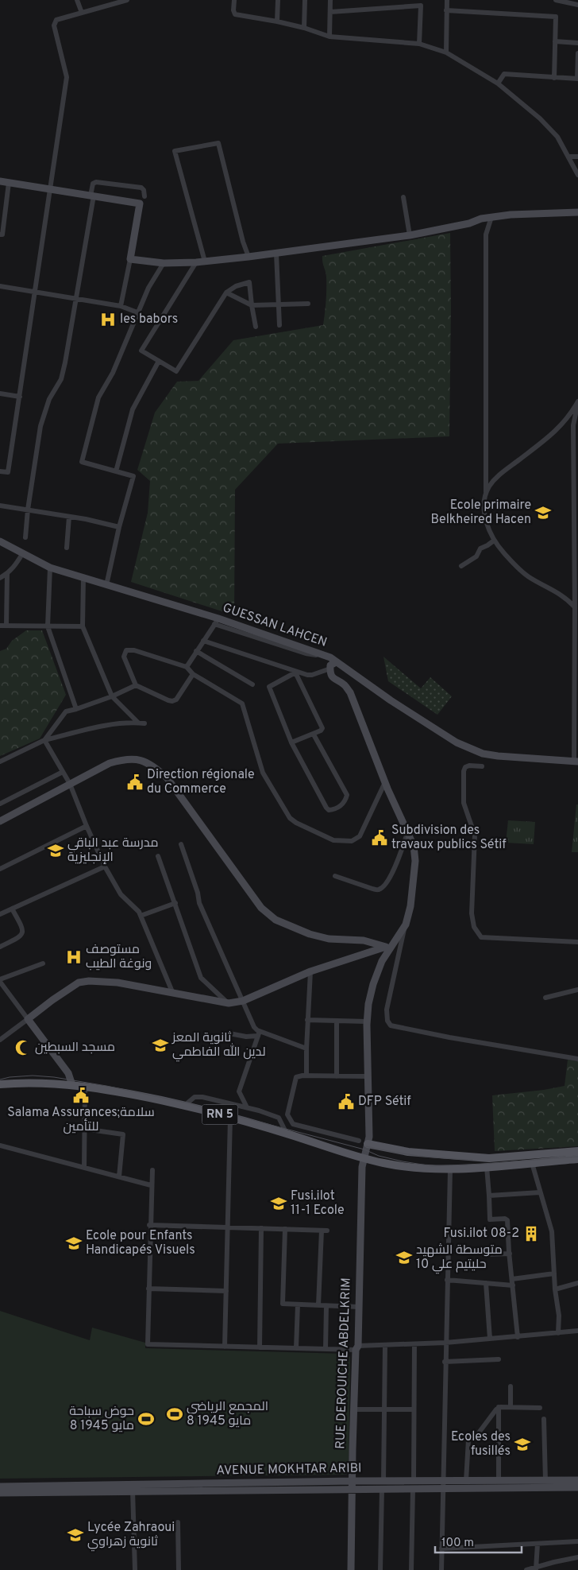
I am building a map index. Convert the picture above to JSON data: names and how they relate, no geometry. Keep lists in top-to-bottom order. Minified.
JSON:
{"streets":{"main road":["GUESSAN LAHCEN","RN 5","RUE DEROUICHE ABDELKRIM","AVENUE MOKHTAR ARIBI"]},"crossings":[["RN 5","RUE DEROUICHE ABDELKRIM"],["RUE DEROUICHE ABDELKRIM","AVENUE MOKHTAR ARIBI"]],"places":{"hospital":["les babors","مستوصف ونوغة الطيب"],"school or university":["Ecole primaire Belkheired Hacen","مدرسة عبد الباقي الإنجليزية","ثانوية المعز لدين الله الفاطمي","Fusi.ilot 11-1 Ecole","Ecole pour Enfants Handicapés Visuels","متوسطة الشهيد حليتيم علي 10","Ecoles des fusillés","Lycée Zahraoui ثانوية زهراوي"],"public building":["Direction régionale du Commerce","Subdivision des travaux publics Sétif","Salama Assurances;سلامة للتأمين","DFP Sétif"],"mosque":["مسجد السبطين"],"building":["Fusi.ilot 08-2"],"sports":["المجمع الرياضي 8 مايو 1945","حوض سباحة 8 مايو 1945"]},"scale_bar":"100 m"}
